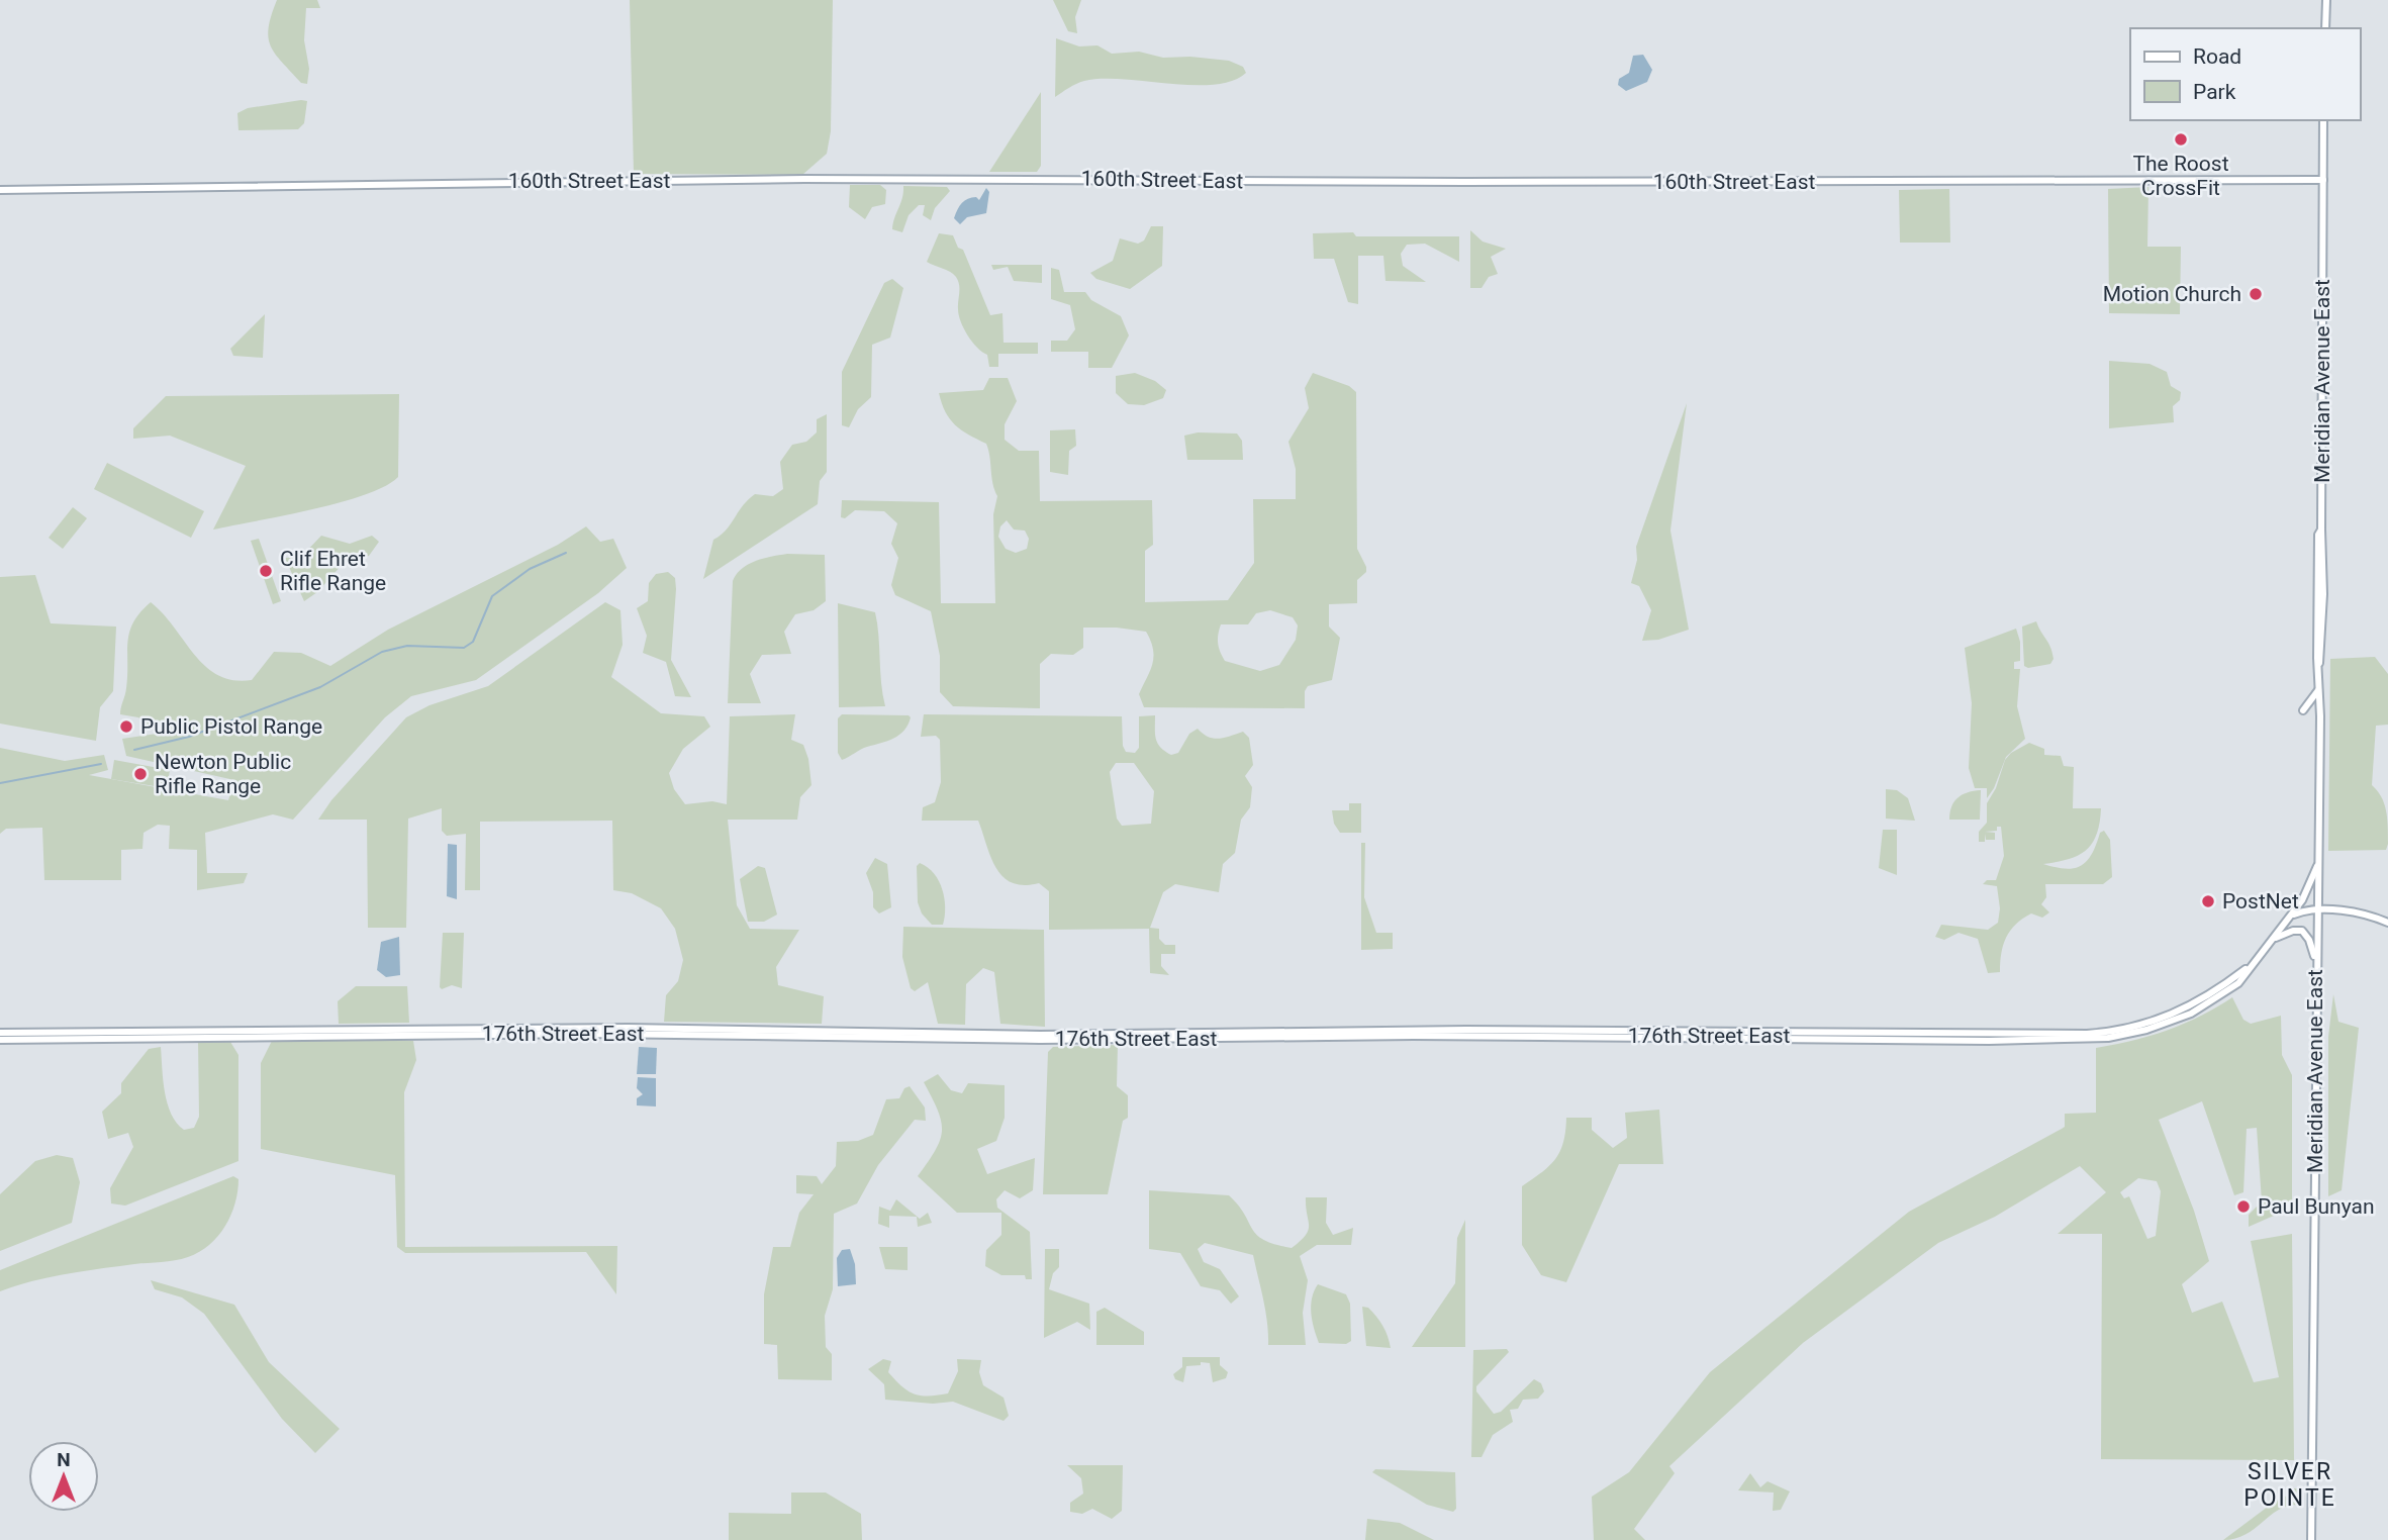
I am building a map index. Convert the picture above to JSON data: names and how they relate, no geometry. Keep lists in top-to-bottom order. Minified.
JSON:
{"streets":{"main road":["160th Street East","Meridian Avenue East","176th Street East"]},"crossings":[["160th Street East","Meridian Avenue East"],["Meridian Avenue East","176th Street East"]],"districts":["SILVER POINTE"],"places":["The Roost CrossFit","Motion Church","Clif Ehret Rifle Range","Public Pistol Range","Newton Public Rifle Range","PostNet","Paul Bunyan"],"legend":["Road","Park"],"north":"top"}
